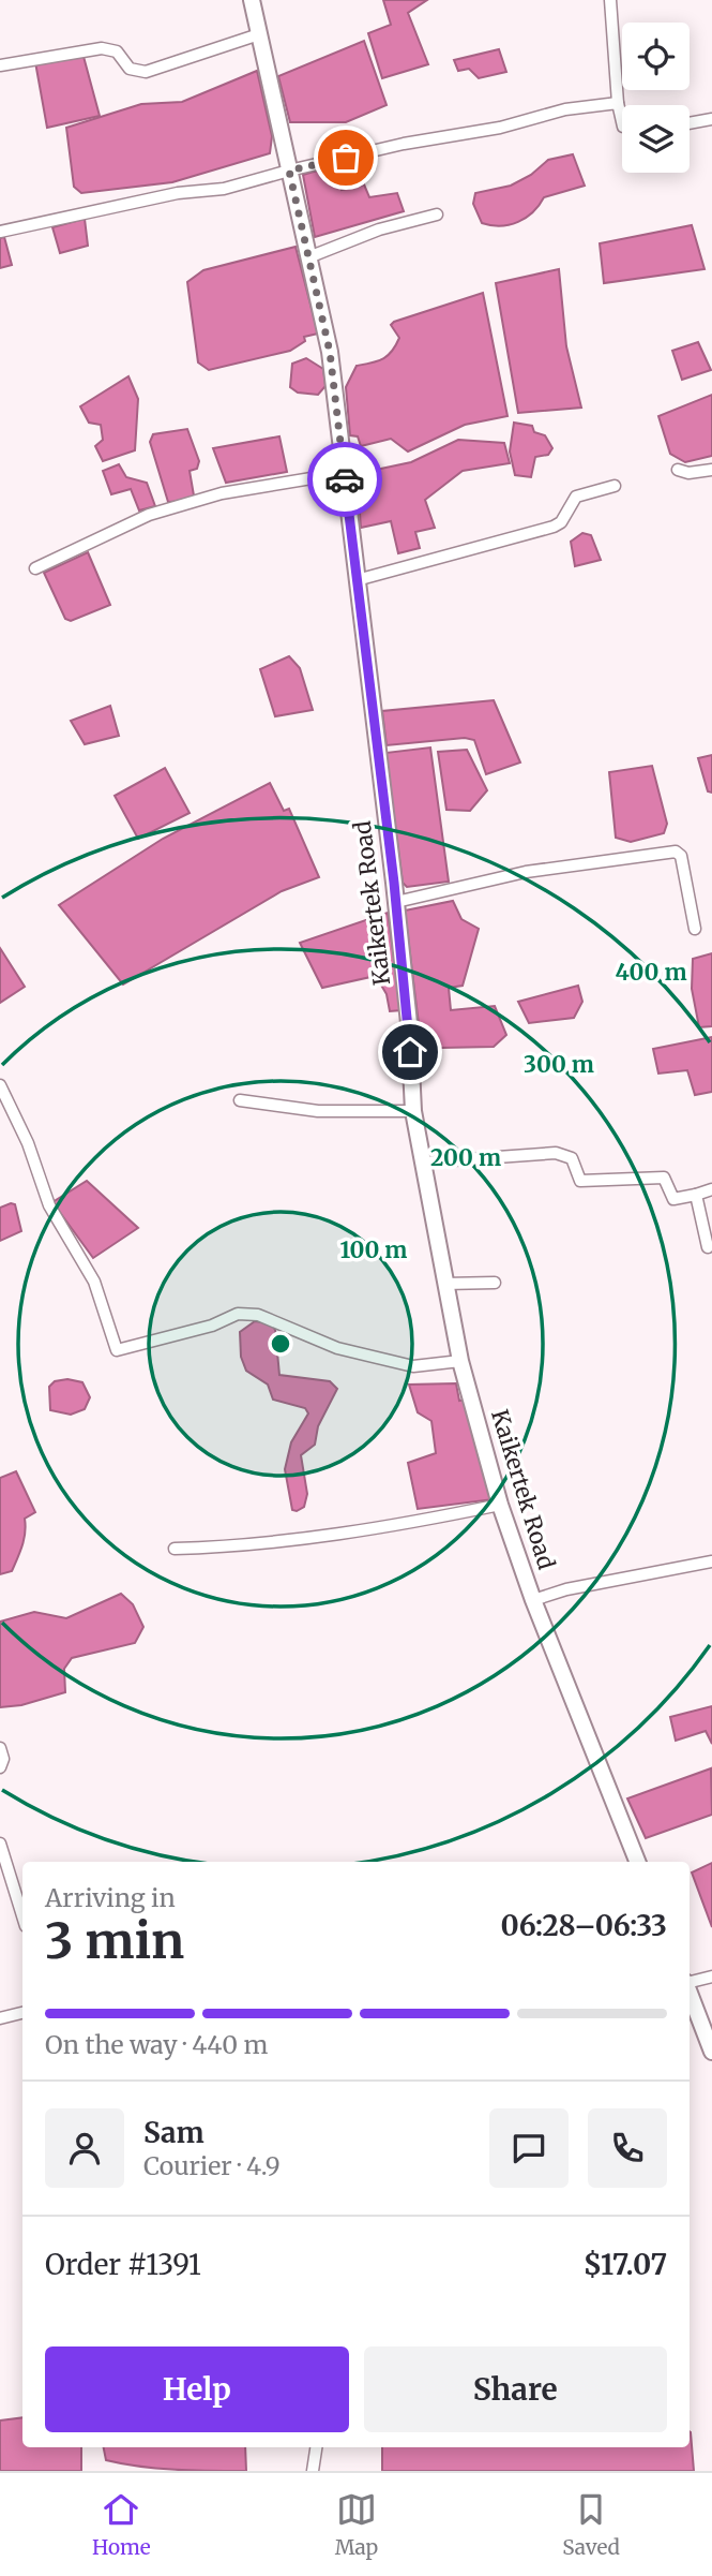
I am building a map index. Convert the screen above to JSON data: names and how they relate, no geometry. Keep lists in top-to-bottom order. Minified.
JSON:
{"streets":{"main road":["Kaikertek Road"]},"page":{"heading":["3 min","Arriving in","06:28–06:33"],"panel":["Sam","Courier · 4.9","Order #1391","$17.07"],"bar":"On the way · 440 m","buttons":["Help","Share"],"tabs":["Home","Map","Saved"]},"rings":["400 m","300 m","200 m","100 m"]}
